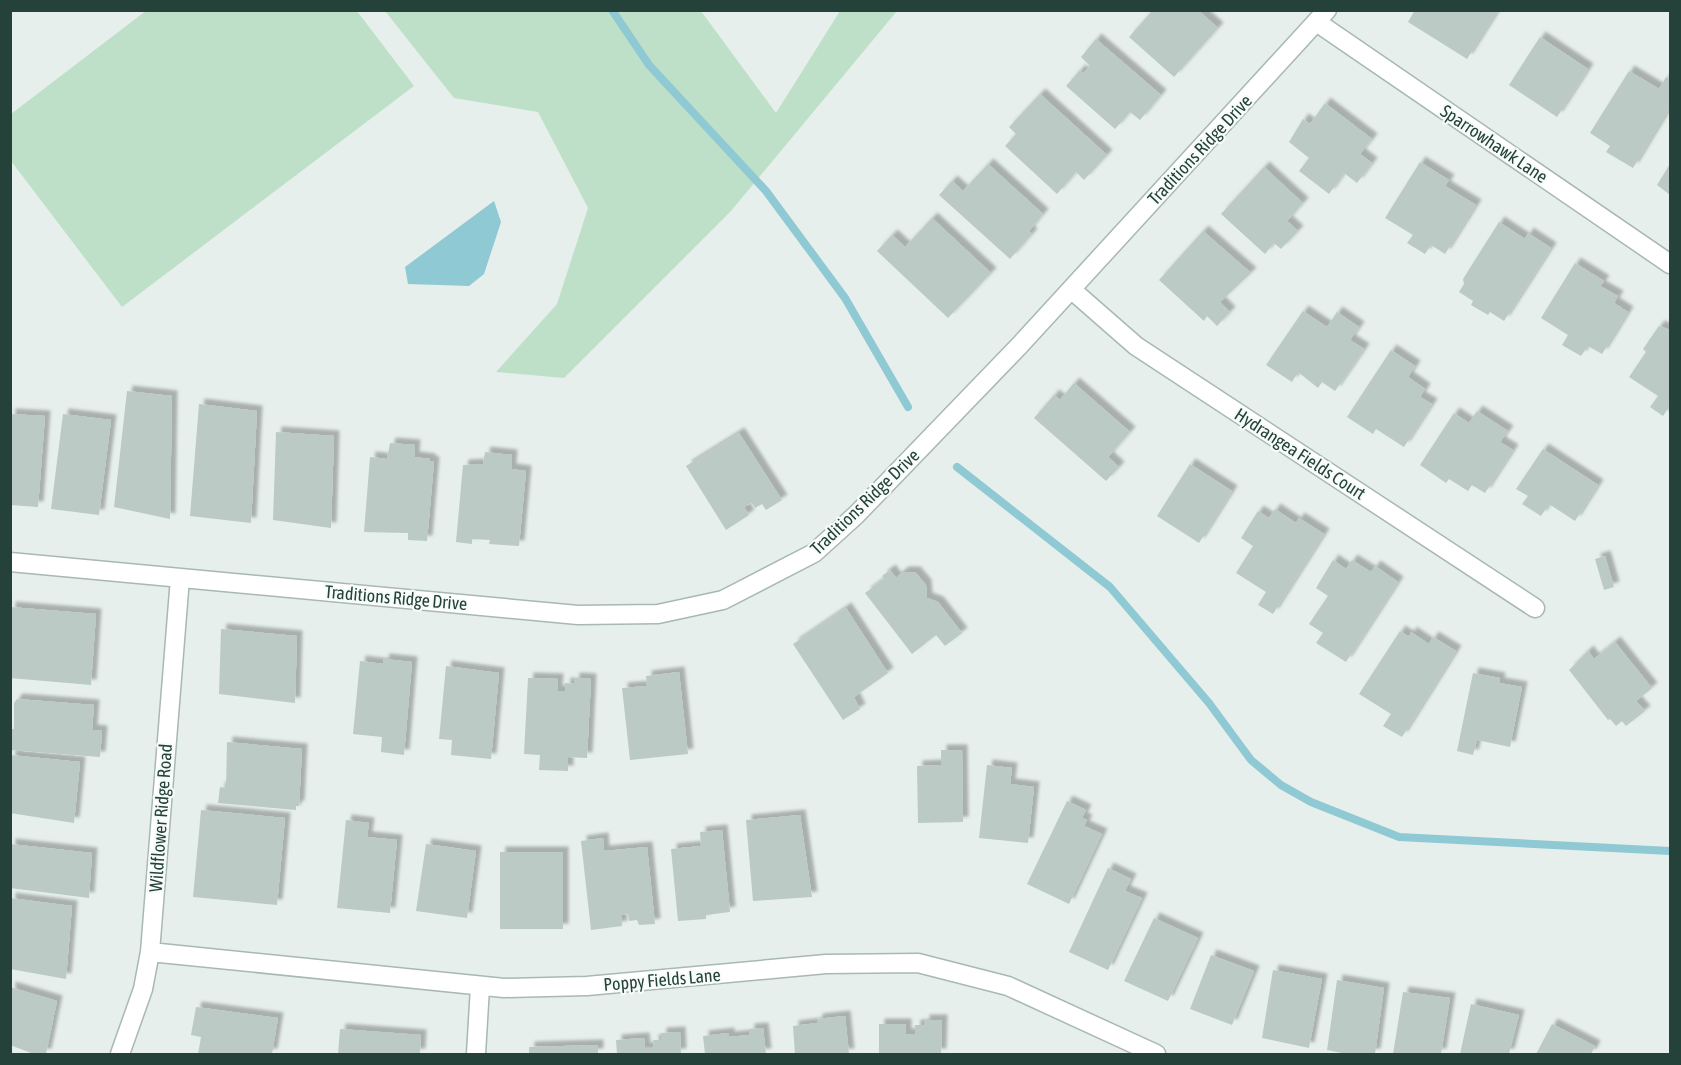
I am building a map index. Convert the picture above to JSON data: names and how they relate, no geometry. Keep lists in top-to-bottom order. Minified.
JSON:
{"streets":{"street":["Sparrowhawk Lane","Traditions Ridge Drive","Hydrangea Fields Court","Wildflower Ridge Road","Poppy Fields Lane"]},"crossings":[["Sparrowhawk Lane","Traditions Ridge Drive"],["Traditions Ridge Drive","Hydrangea Fields Court"],["Traditions Ridge Drive","Wildflower Ridge Road"],["Wildflower Ridge Road","Poppy Fields Lane"]]}
